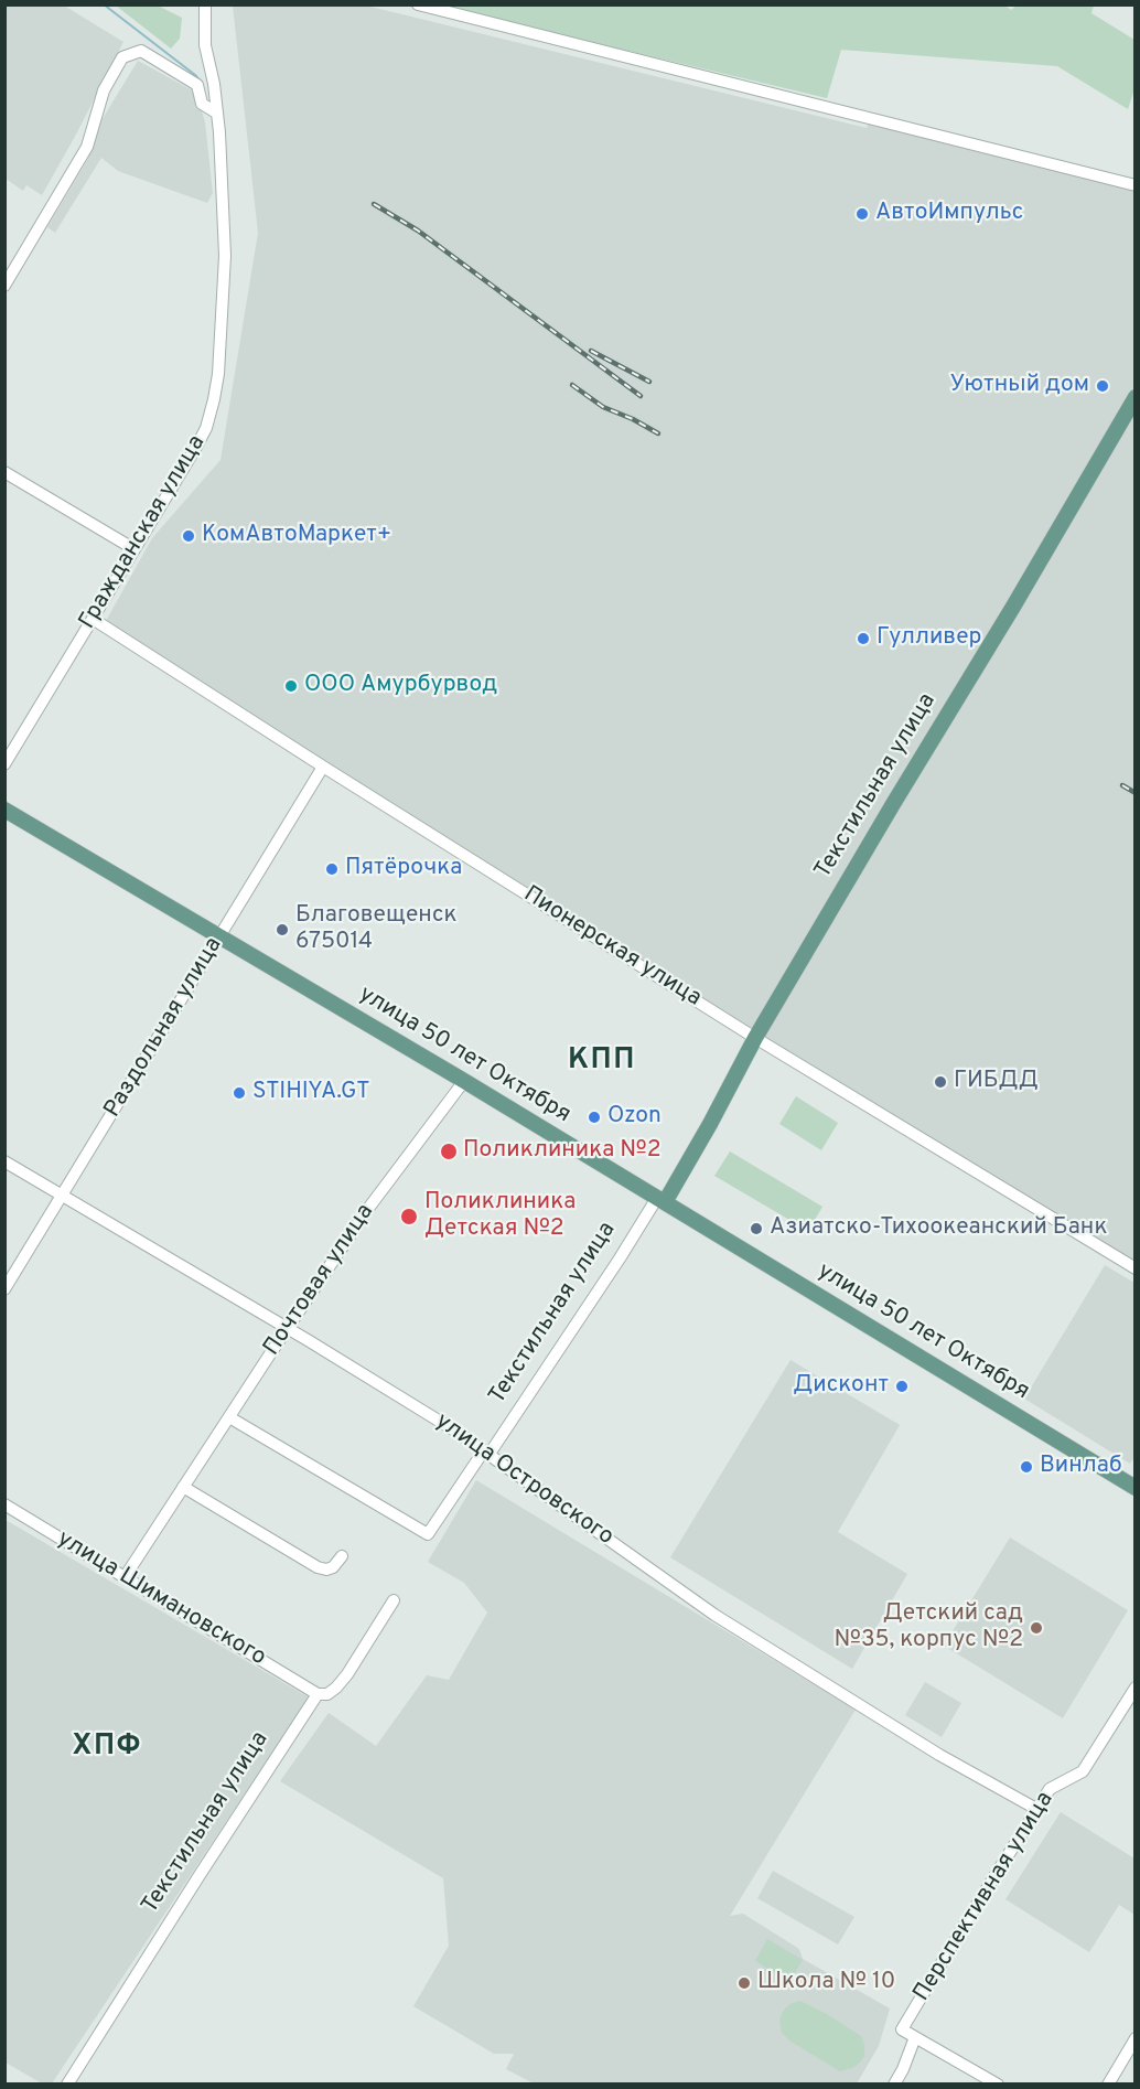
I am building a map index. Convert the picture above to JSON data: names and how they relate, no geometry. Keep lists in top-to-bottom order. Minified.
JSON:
{"streets":{"main road":["Текстильная улица","улица 50 лет Октября"],"street":["Гражданская улица","Пионерская улица","Раздольная улица","Почтовая улица","улица Островского","улица Шимановского","Перспективная улица"]},"crossings":[["Гражданская улица","Пионерская улица"],["Текстильная улица","Пионерская улица"],["Текстильная улица","улица 50 лет Октября"],["Текстильная улица","Почтовая улица"],["Текстильная улица","улица Островского"],["Текстильная улица","улица Шимановского"],["Пионерская улица","Раздольная улица"],["Раздольная улица","улица 50 лет Октября"],["Раздольная улица","улица Островского"],["улица 50 лет Октября","Почтовая улица"],["Почтовая улица","улица Островского"],["Почтовая улица","улица Шимановского"],["улица Островского","Перспективная улица"]],"districts":["КПП","ХПФ"],"places":["АвтоИмпульс","Уютный дом","КомАвтоМаркет+","Гулливер","ООО Амурбурвод","Пятёрочка","Благовещенск 675014","ГИБДД","STIHIYA.GT","Ozon","Поликлиника №2","Поликлиника Детская №2","Азиатско-Тихоокеанский Банк","Дисконт","Винлаб","Детский сад №35, корпус №2","Школа № 10"]}
